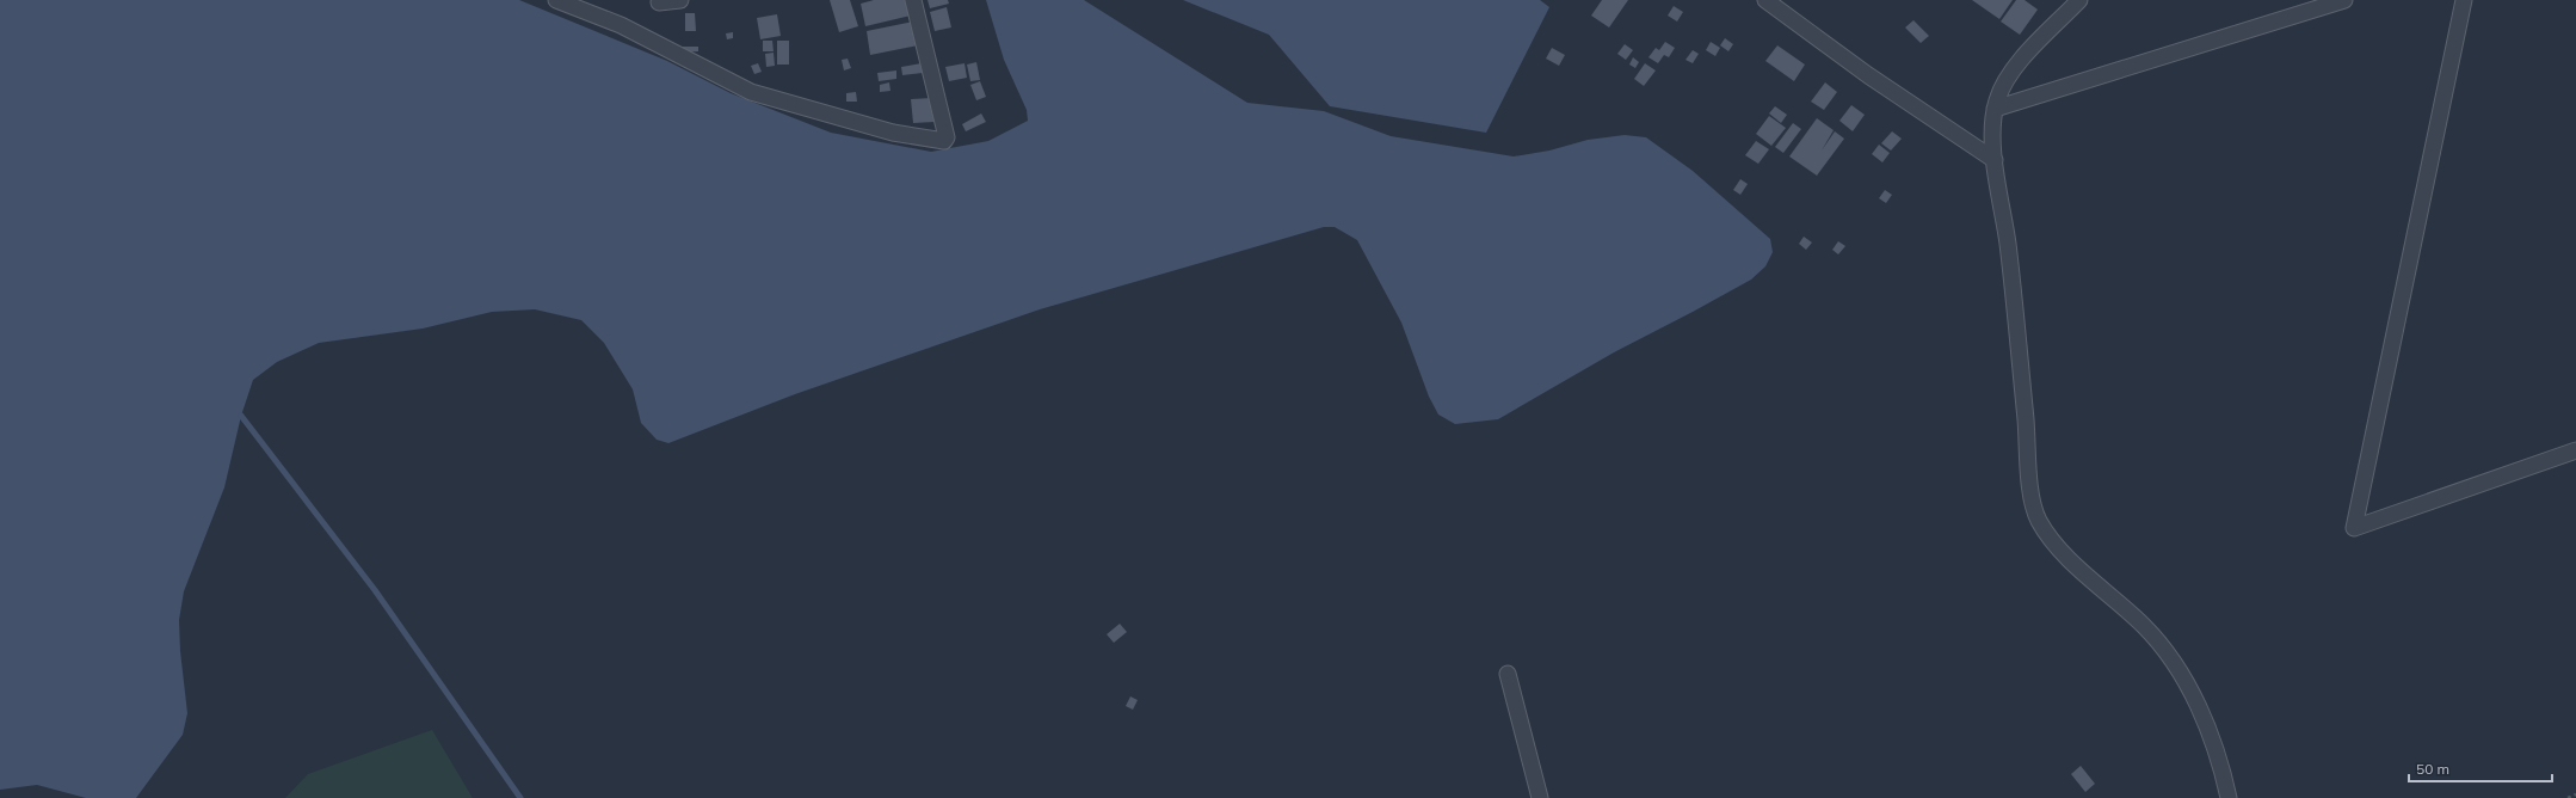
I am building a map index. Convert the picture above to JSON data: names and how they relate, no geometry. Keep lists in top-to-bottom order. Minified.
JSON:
{"scale_bar":"50 m"}
